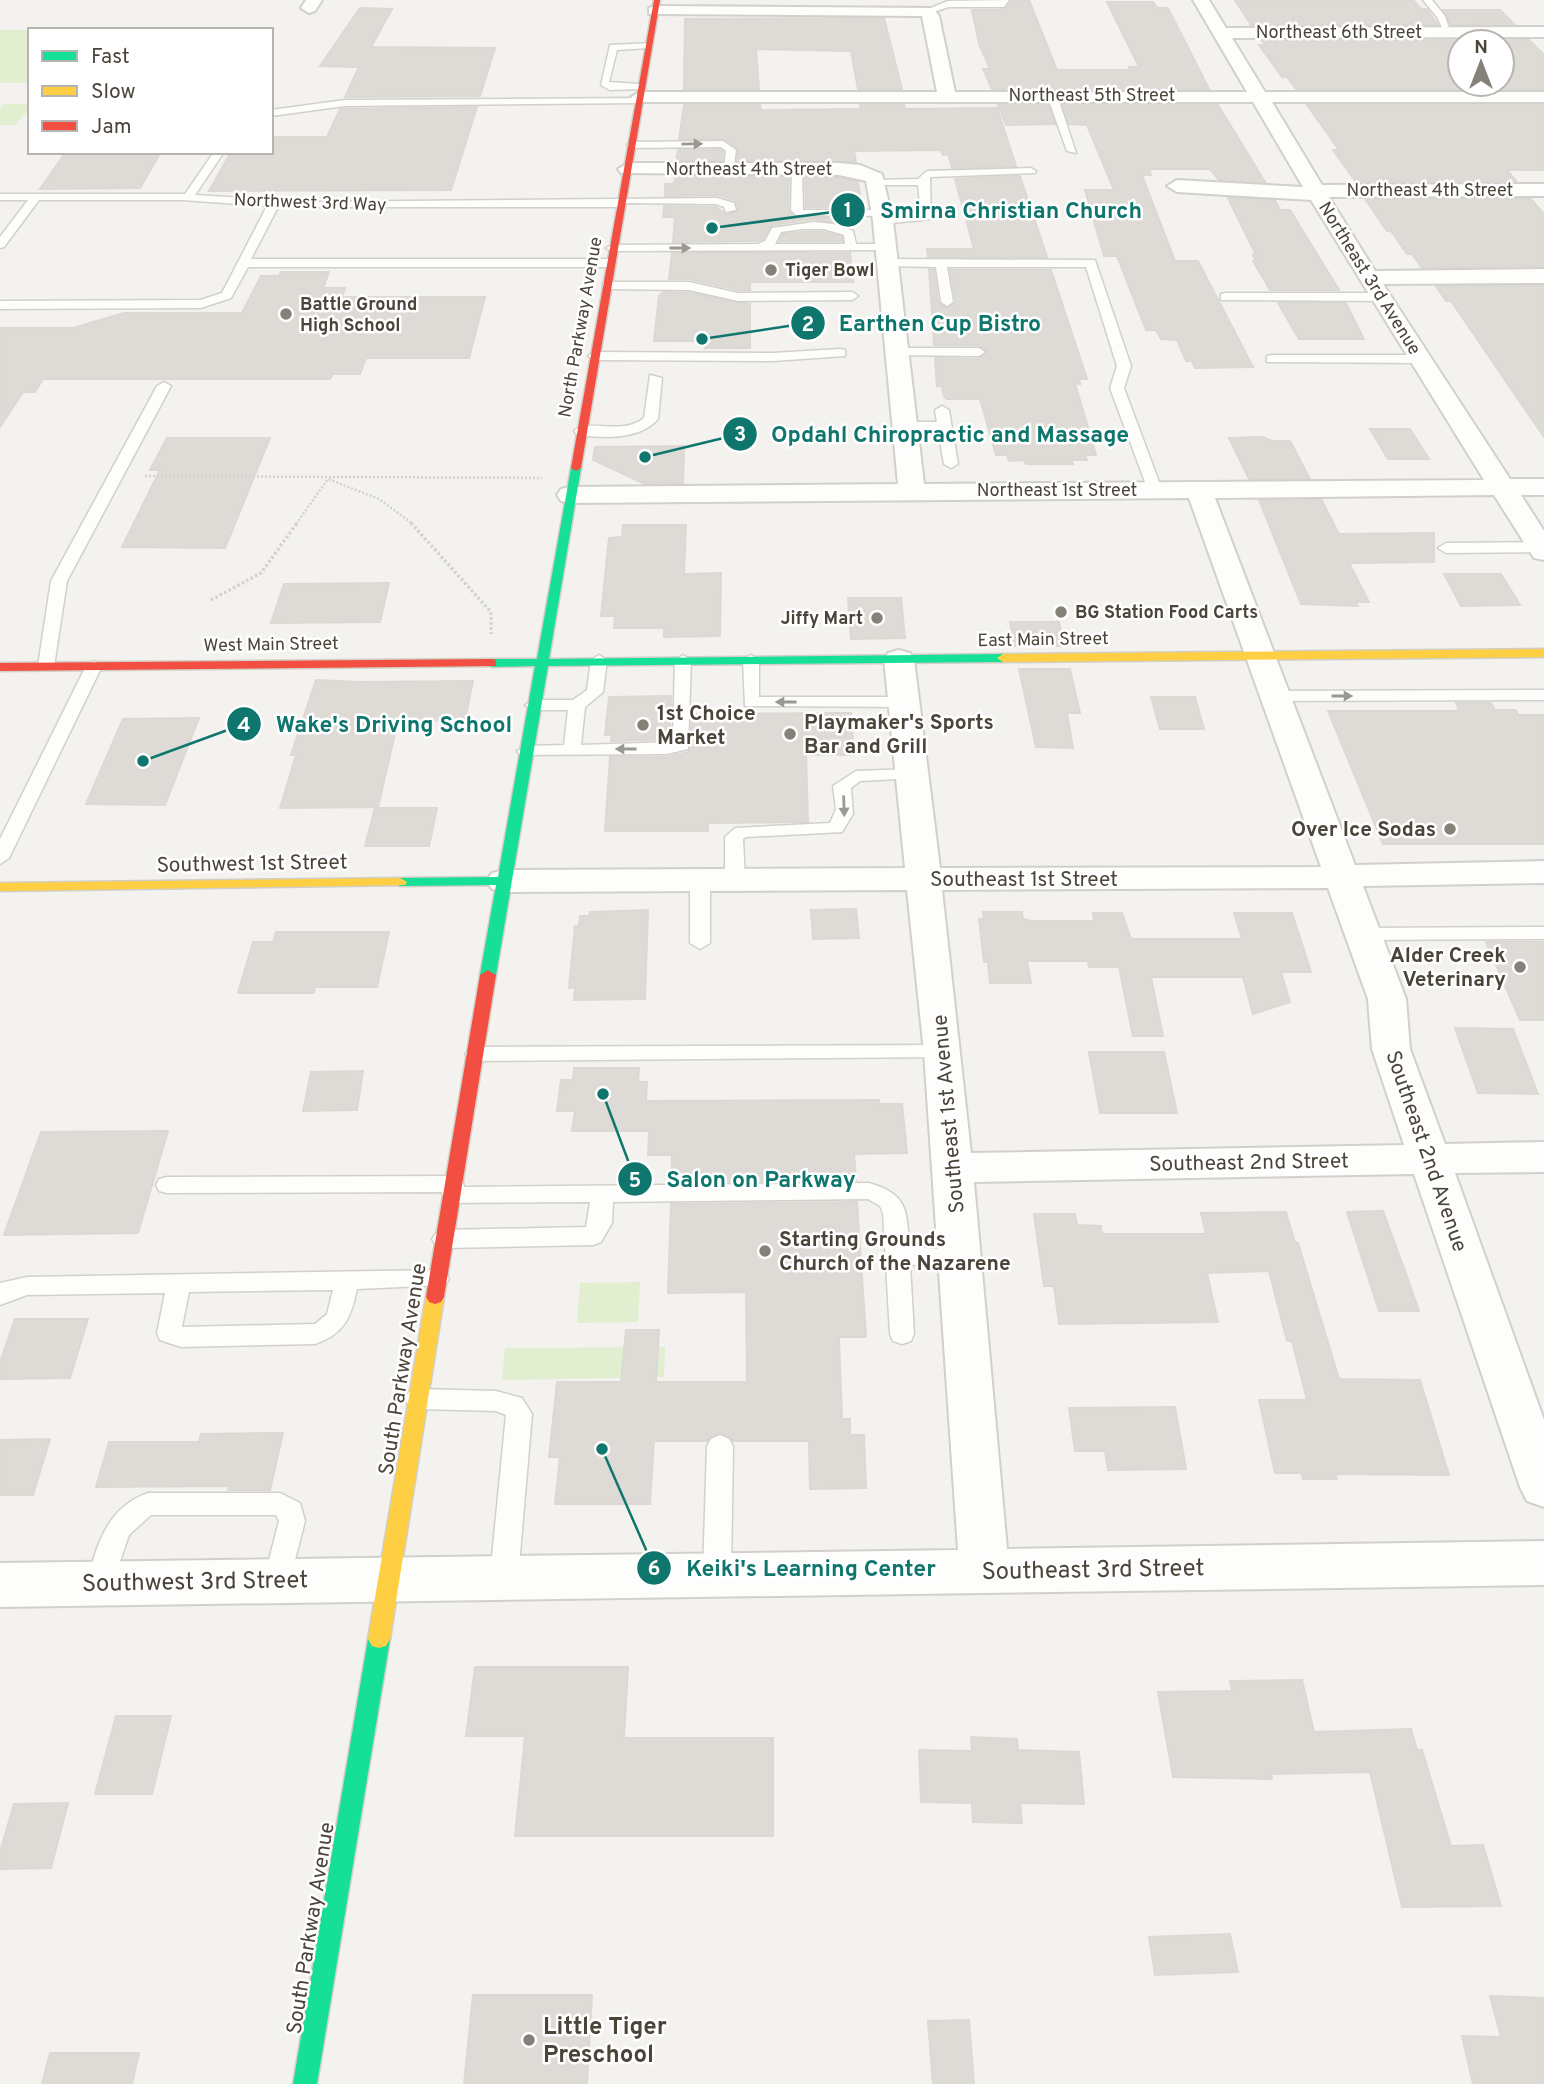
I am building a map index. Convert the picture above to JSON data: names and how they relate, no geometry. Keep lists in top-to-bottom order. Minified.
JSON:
{"streets":{"main road":["North Parkway Avenue","East Main Street","West Main Street","Southwest 1st Street","South Parkway Avenue"],"street":["Northeast 6th Street","Northeast 5th Street","Northeast 4th Street","Northeast 3rd Avenue","Northeast 1st Street","Southeast 1st Street","Southeast 1st Avenue","Southeast 2nd Avenue","Southeast 2nd Street","Southeast 3rd Street","Southwest 3rd Street"],"lane":["Northwest 3rd Way"]},"crossings":[["Northeast 6th Street","Northeast 3rd Avenue"],["Northeast 5th Street","Northeast 3rd Avenue"],["Northeast 5th Street","North Parkway Avenue"],["Northeast 4th Street","Northeast 3rd Avenue"],["Northeast 4th Street","North Parkway Avenue"],["Northwest 3rd Way","North Parkway Avenue"],["Northeast 3rd Avenue","Northeast 1st Street"],["North Parkway Avenue","Northeast 1st Street"],["North Parkway Avenue","East Main Street"],["North Parkway Avenue","West Main Street"],["North Parkway Avenue","South Parkway Avenue"],["Northeast 1st Street","Southeast 2nd Avenue"],["East Main Street","West Main Street"],["East Main Street","Southeast 1st Avenue"],["East Main Street","Southeast 2nd Avenue"],["East Main Street","South Parkway Avenue"],["West Main Street","South Parkway Avenue"],["Southwest 1st Street","Southeast 1st Street"],["Southwest 1st Street","South Parkway Avenue"],["Southeast 1st Street","Southeast 1st Avenue"],["Southeast 1st Street","Southeast 2nd Avenue"],["Southeast 1st Street","South Parkway Avenue"],["Southeast 1st Avenue","Southeast 2nd Street"],["Southeast 1st Avenue","Southeast 3rd Street"],["Southeast 2nd Avenue","Southeast 2nd Street"],["South Parkway Avenue","Southeast 3rd Street"],["South Parkway Avenue","Southwest 3rd Street"],["Southeast 3rd Street","Southwest 3rd Street"]],"places":["Smirna Christian Church","Tiger Bowl","Battle Ground High School","Earthen Cup Bistro","Opdahl Chiropractic and Massage","BG Station Food Carts","Jiffy Mart","1st Choice Market","Playmaker's Sports Bar and Grill","Wake's Driving School","Over Ice Sodas","Alder Creek Veterinary","Salon on Parkway","Starting Grounds Church of the Nazarene","Keiki's Learning Center","Little Tiger Preschool"],"legend":["Fast","Slow","Jam"],"north":"top"}
